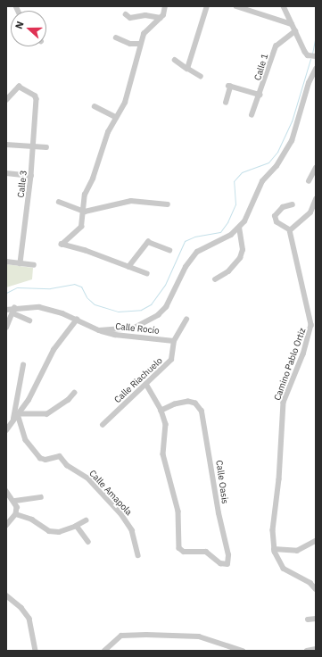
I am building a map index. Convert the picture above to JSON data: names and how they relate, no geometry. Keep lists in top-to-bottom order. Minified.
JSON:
{"streets":{"street":["Calle 1","Calle 3","Calle Rocío","Camino Pablo Ortiz","Calle Riachuelo","Calle Oasis","Calle Amapola"]},"crossings":[["Calle Rocío","Calle Riachuelo"]],"north":"left"}
